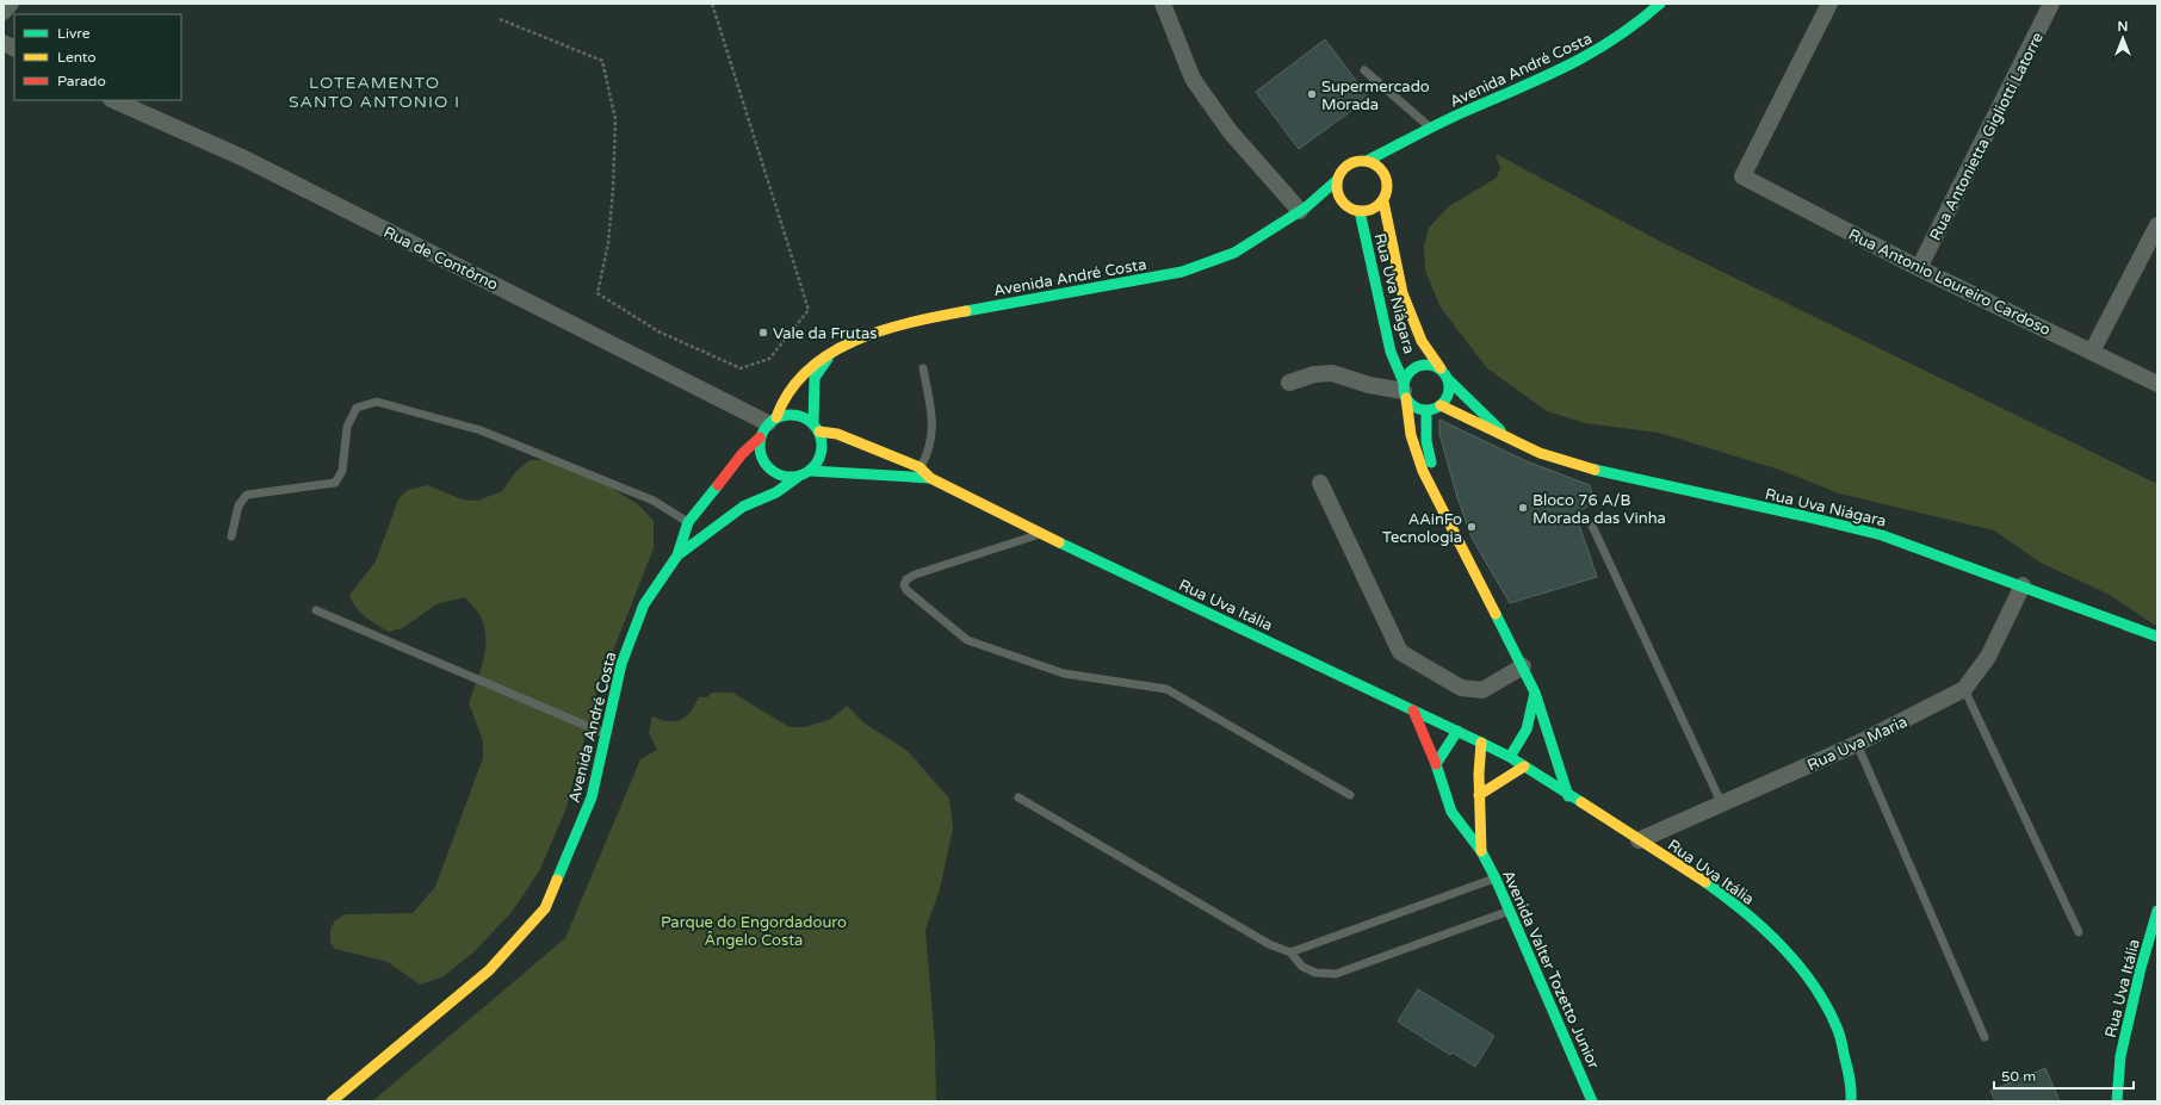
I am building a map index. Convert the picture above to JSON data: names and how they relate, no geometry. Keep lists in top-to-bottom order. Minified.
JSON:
{"streets":{"main road":["Avenida André Costa","Rua Uva Niágara","Rua Uva Itália","Avenida Valter Tozetto Junior"],"street":["Rua Antonietta Gigliotti Latorre","Rua de Contôrno","Rua Antonio Loureiro Cardoso","Rua Uva Maria"]},"crossings":[["Avenida André Costa","Rua de Contôrno"],["Avenida André Costa","Rua Uva Niágara"],["Avenida André Costa","Rua Uva Itália"],["Rua Antonietta Gigliotti Latorre","Rua Antonio Loureiro Cardoso"],["Rua de Contôrno","Rua Uva Itália"],["Rua Uva Niágara","Rua Uva Maria"],["Rua Uva Itália","Rua Uva Maria"],["Rua Uva Itália","Avenida Valter Tozetto Junior"]],"districts":["LOTEAMENTO SANTO ANTONIO I"],"parks":["Parque do Engordadouro Ângelo Costa"],"places":["Supermercado Morada","Vale da Frutas","Bloco 76 A/B Morada das Vinha","AAinFo Tecnologia"],"legend":["Livre","Lento","Parado"],"scale_bar":"50 m","north":"top"}
